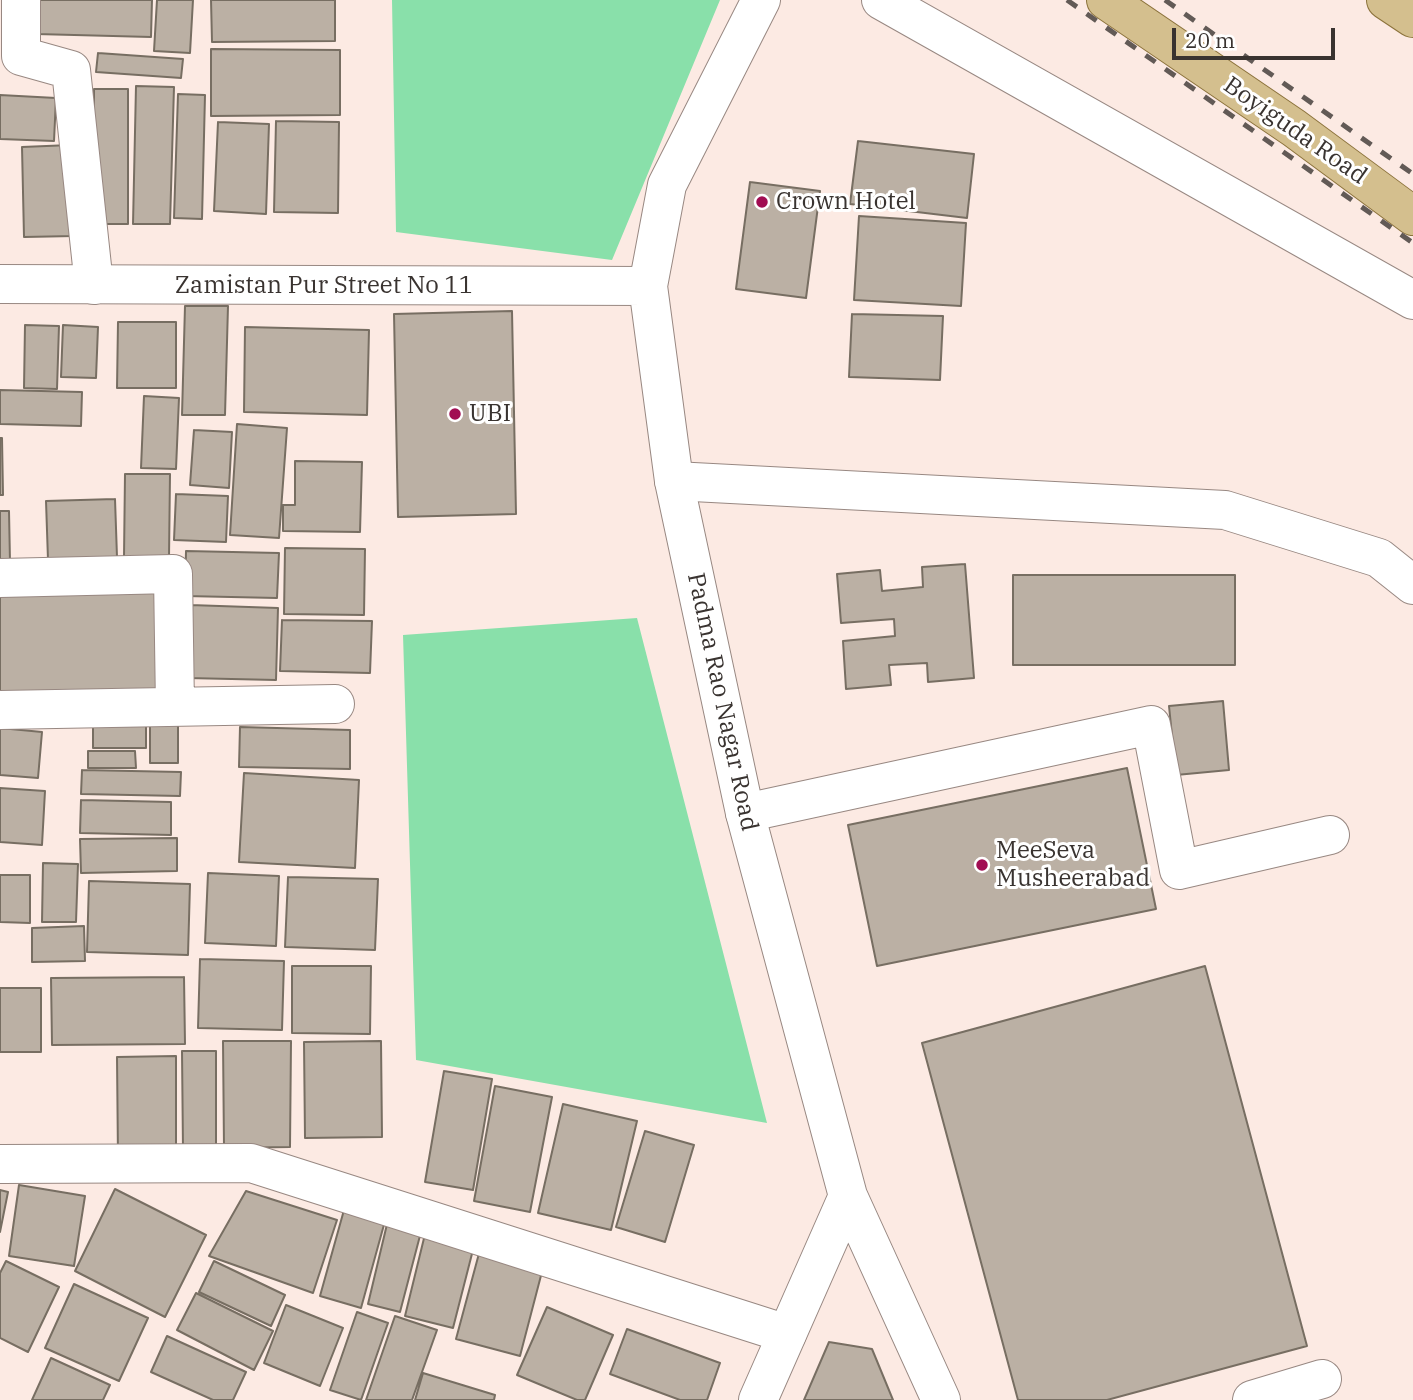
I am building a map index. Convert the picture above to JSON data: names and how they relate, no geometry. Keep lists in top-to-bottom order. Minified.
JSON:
{"streets":{"main road":["Boyiguda Road"],"street":["Zamistan Pur Street No 11","Padma Rao Nagar Road"]},"crossings":[["Zamistan Pur Street No 11","Padma Rao Nagar Road"]],"places":["Crown Hotel","UBI","MeeSeva Musheerabad"],"scale_bar":"20 m"}
